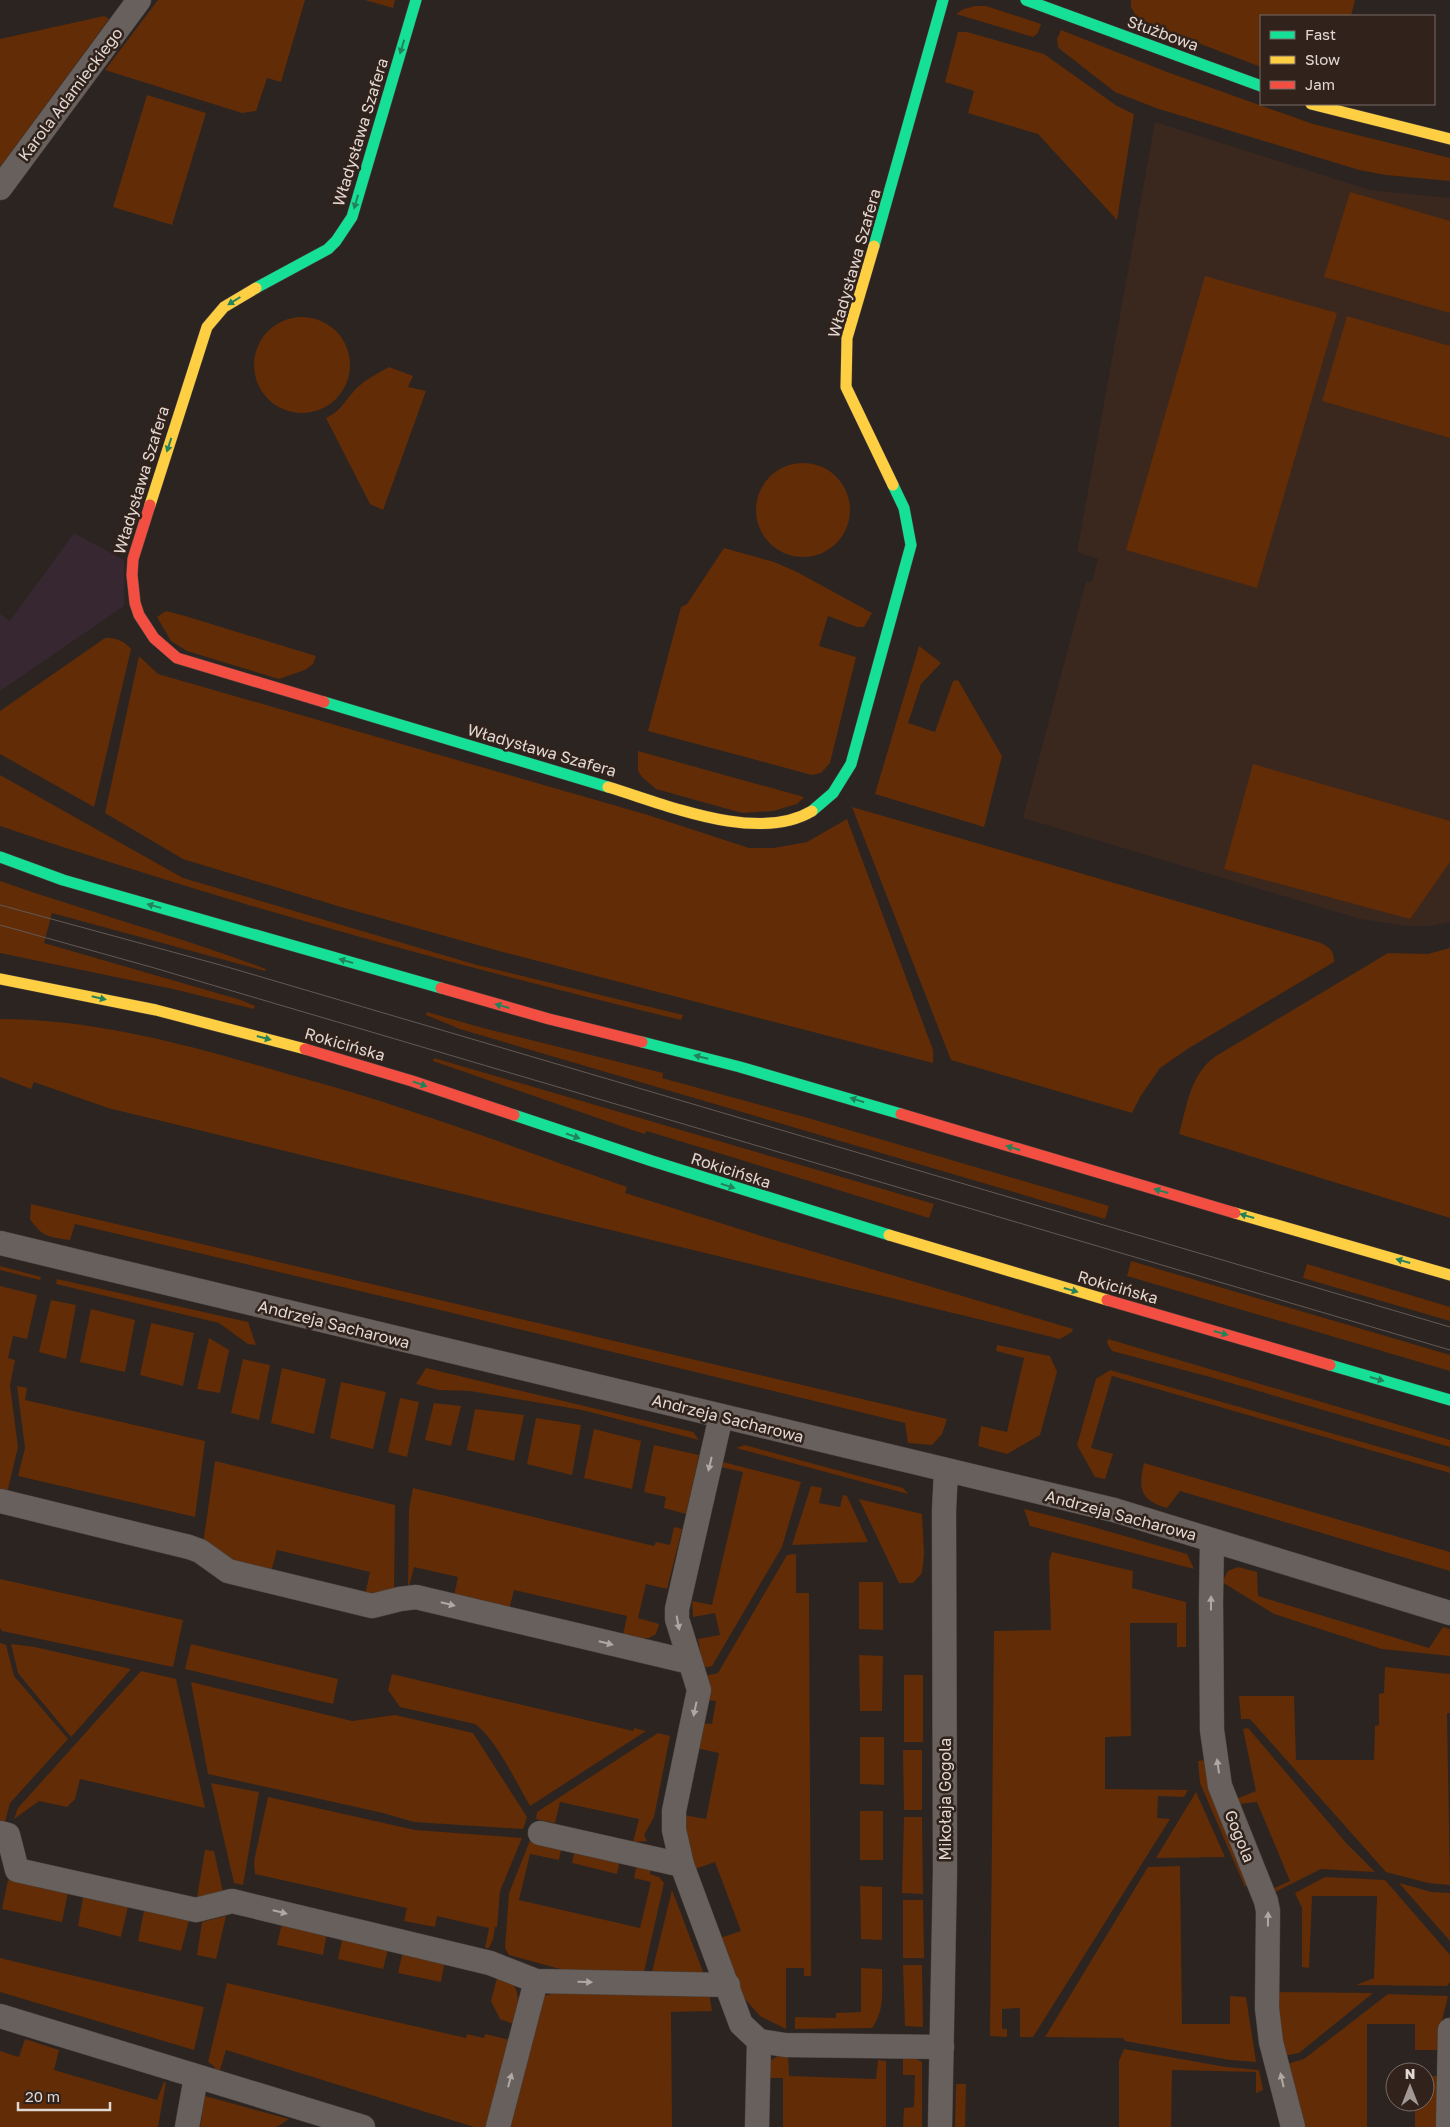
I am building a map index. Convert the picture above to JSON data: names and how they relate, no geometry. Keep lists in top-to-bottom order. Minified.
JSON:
{"streets":{"main road":["Służbowa","Władysława Szafera","Rokicińska"],"street":["Karola Adamieckiego","Andrzeja Sacharowa","Mikołaja Gogola","Gogola"]},"crossings":[["Andrzeja Sacharowa","Mikołaja Gogola"],["Andrzeja Sacharowa","Gogola"]],"one_way":["Rokicińska","Gogola"],"legend":["Fast","Slow","Jam"],"scale_bar":"20 m","north":"top"}
